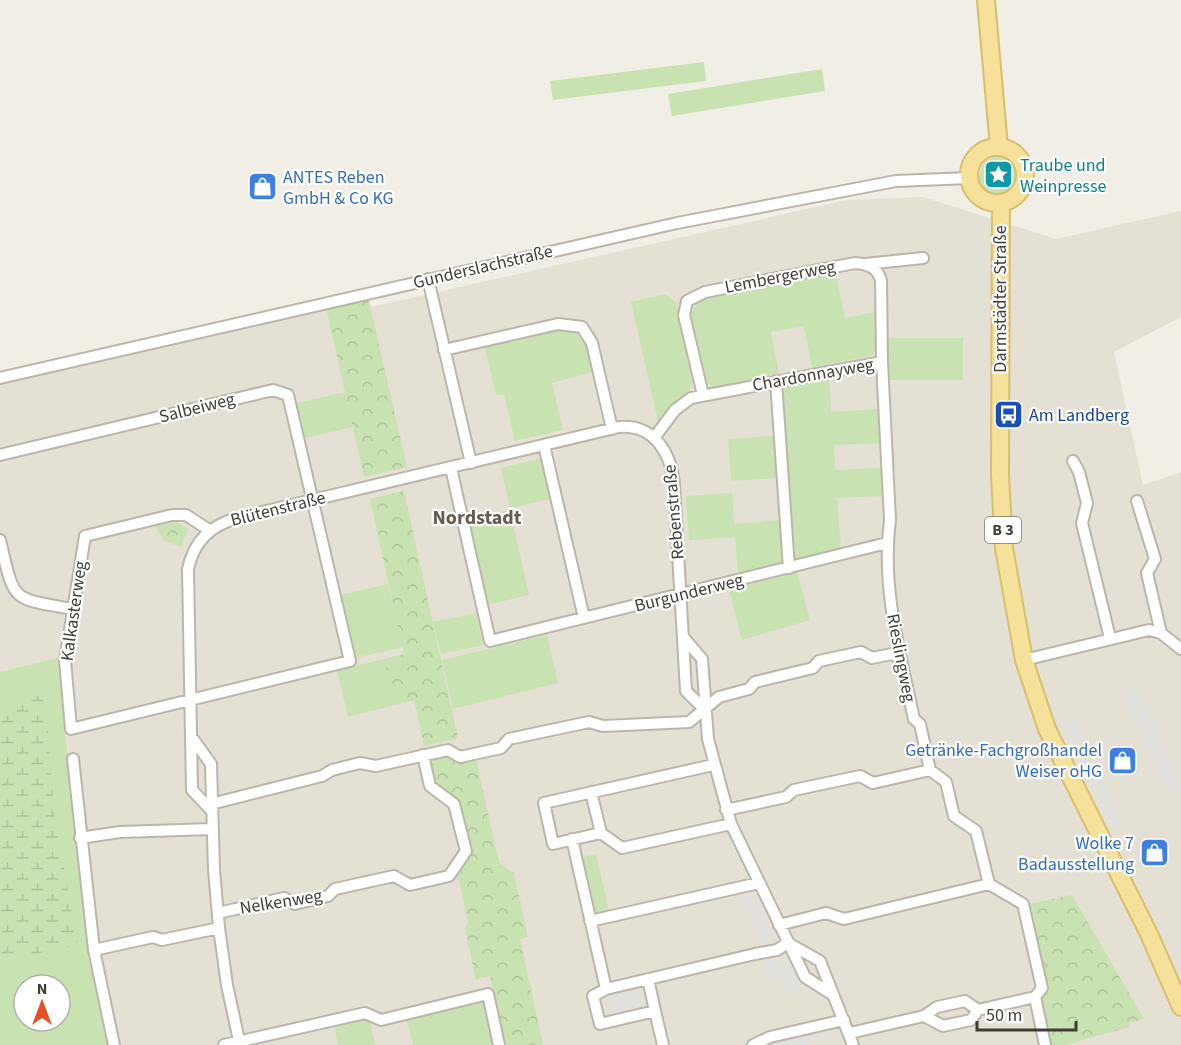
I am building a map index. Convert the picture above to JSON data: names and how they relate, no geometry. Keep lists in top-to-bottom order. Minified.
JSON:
{"streets":{"main road":["Darmstädter Straße","B 3"],"street":["Gunderslachstraße","Lembergerweg","Chardonnayweg","Salbeiweg","Blütenstraße","Rebenstraße","Burgunderweg","Kalkasterweg","Rieslingweg","Nelkenweg"]},"crossings":[["Gunderslachstraße","Darmstädter Straße"],["Lembergerweg","Chardonnayweg"],["Chardonnayweg","Rebenstraße"],["Chardonnayweg","Burgunderweg"],["Chardonnayweg","Rieslingweg"],["Salbeiweg","Blütenstraße"],["Blütenstraße","Burgunderweg"],["Blütenstraße","Kalkasterweg"],["Rebenstraße","Burgunderweg"],["Burgunderweg","Rieslingweg"]],"districts":["Nordstadt"],"places":{"place":["Traube und Weinpresse"],"shop":["ANTES Reben GmbH & Co KG","Getränke-Fachgroßhandel Weiser oHG","Wolke 7 Badausstellung"],"bus stop":["Am Landberg"]},"scale_bar":"50 m","north":"top"}
